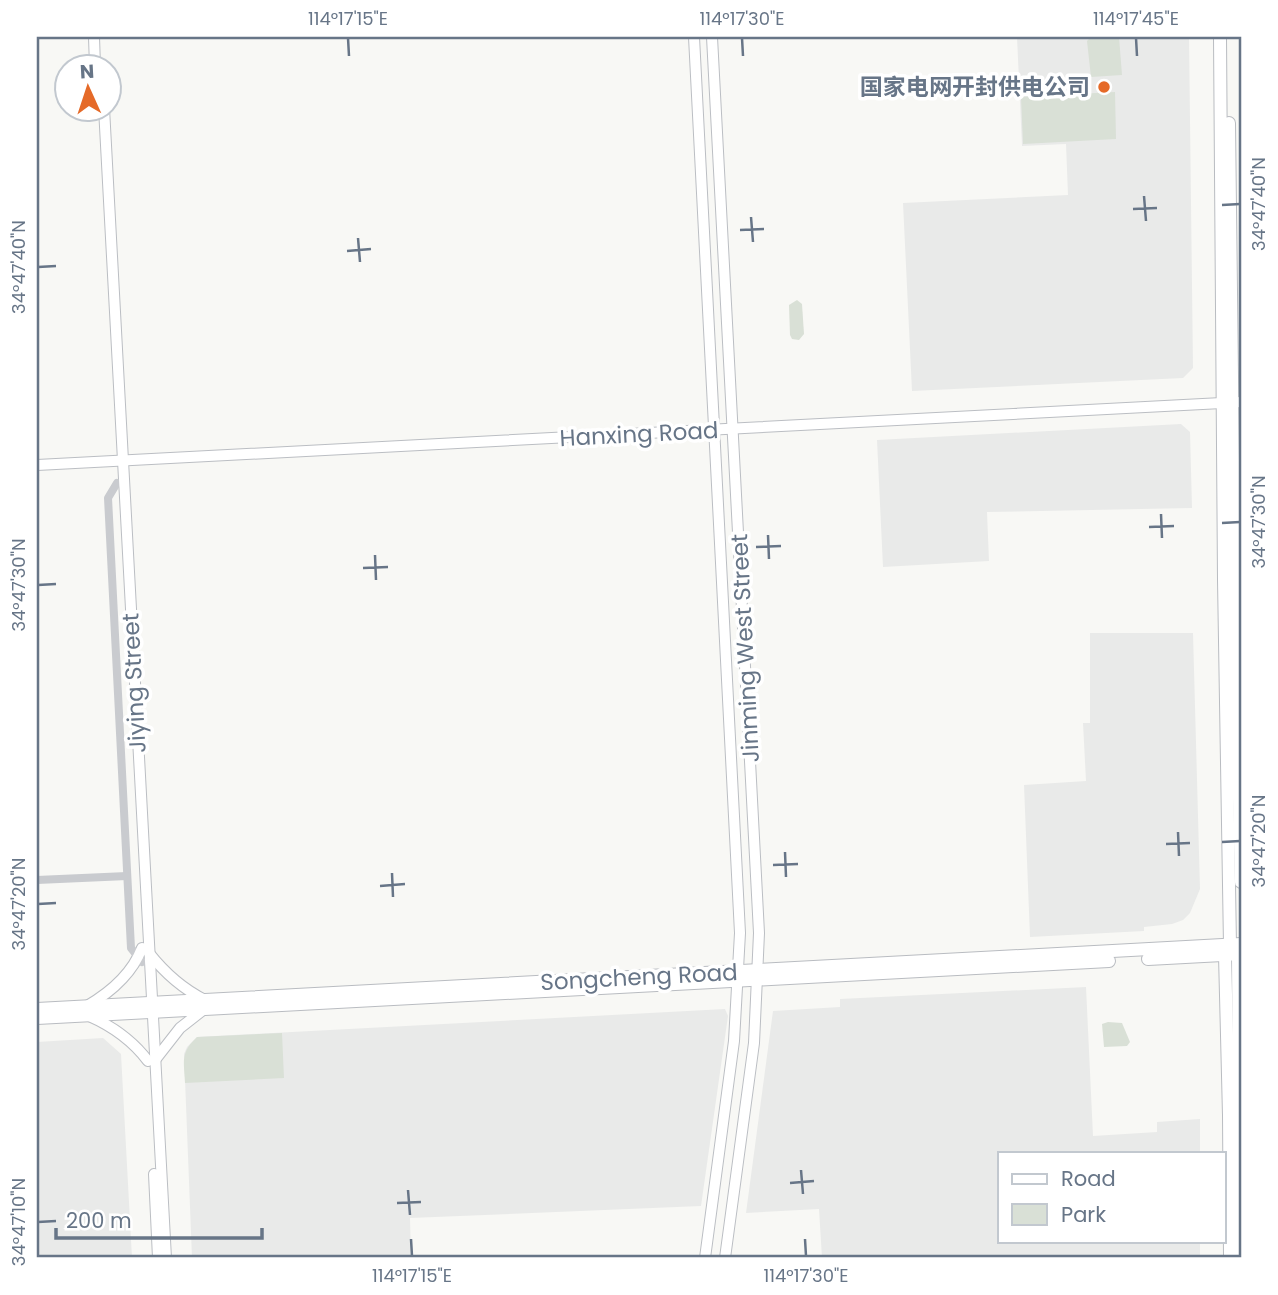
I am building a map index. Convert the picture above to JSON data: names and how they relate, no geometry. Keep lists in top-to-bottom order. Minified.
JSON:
{"streets":{"main road":["Songcheng Road"],"street":["Hanxing Road","Jinming West Street","Jiying Street"]},"crossings":[["Hanxing Road","Jinming West Street"],["Hanxing Road","Jiying Street"],["Jinming West Street","Songcheng Road"],["Jiying Street","Songcheng Road"]],"places":["国家电网开封供电公司"],"legend":["Road","Park"],"scale_bar":"200 m","north":"top","coordinates":["114°17'15\"E","114°17'30\"E","114°17'45\"E","34°47'40\"N","34°47'30\"N","34°47'20\"N","34°47'10\"N"]}
